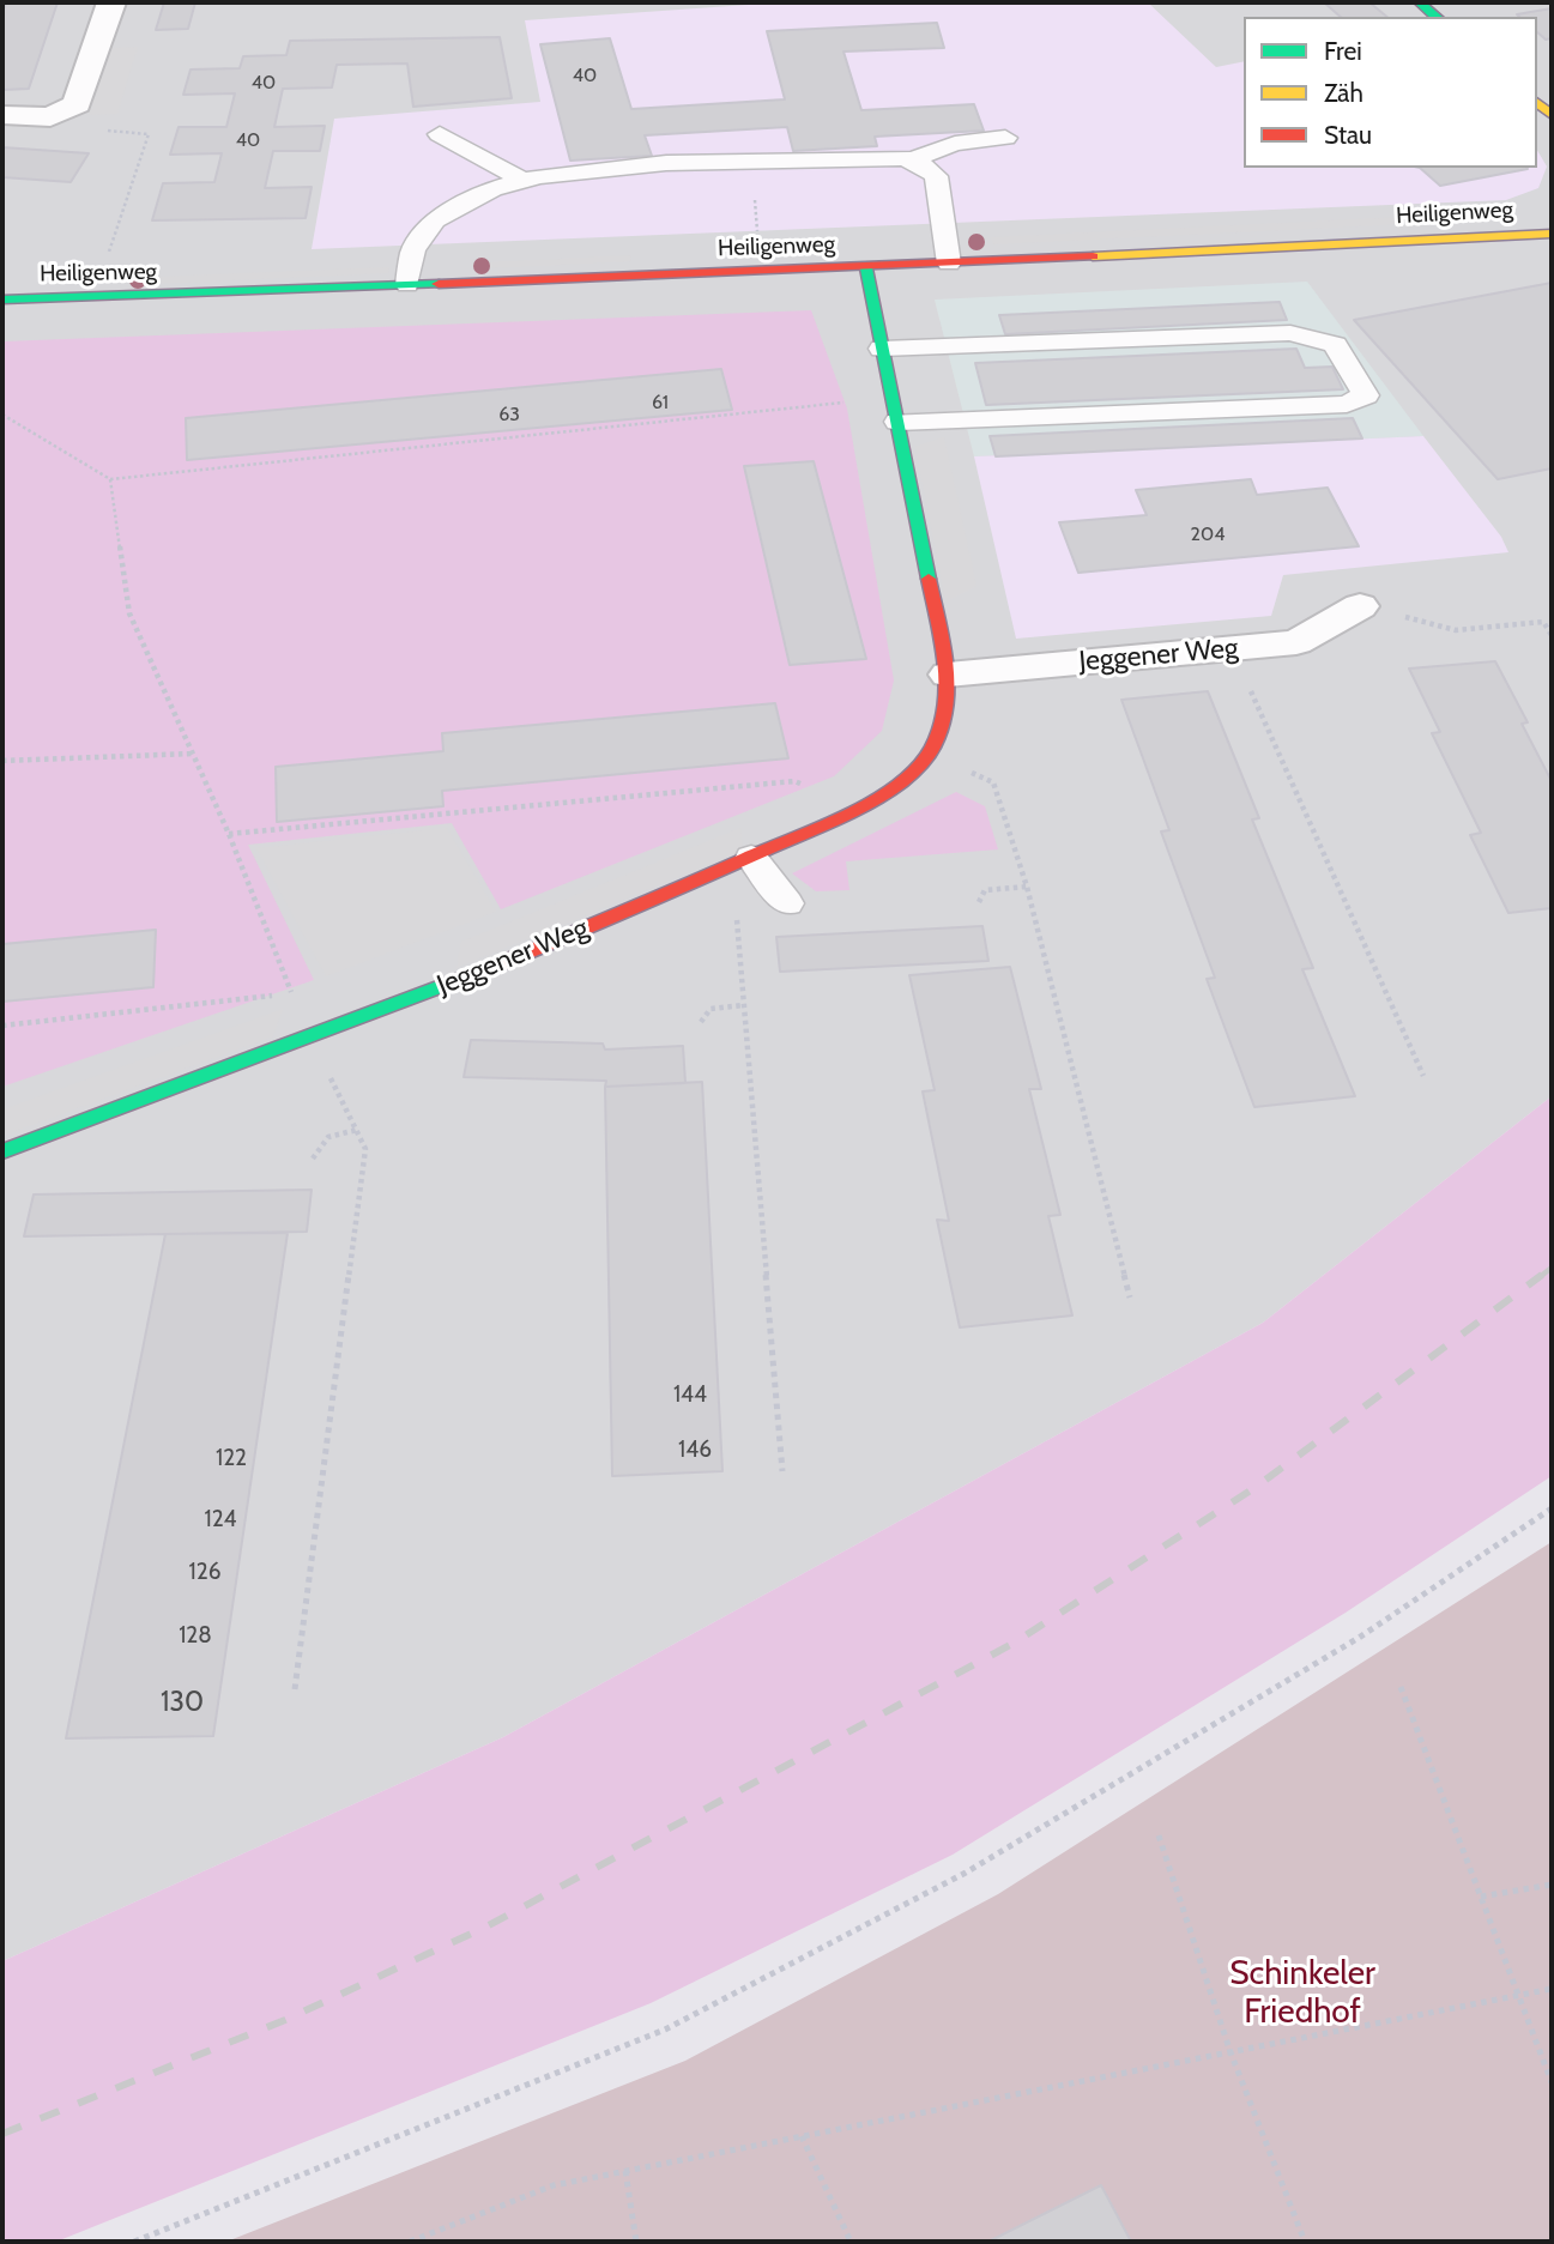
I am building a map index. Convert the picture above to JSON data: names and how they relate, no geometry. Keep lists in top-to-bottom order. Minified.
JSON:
{"streets":{"street":["Heiligenweg","Jeggener Weg"]},"crossings":[["Heiligenweg","Jeggener Weg"]],"parks":["Schinkeler Friedhof"],"house_numbers":["40","40","40","61","63","204","144","146","122","124","126","128","130"],"legend":["Frei","Zäh","Stau"]}
